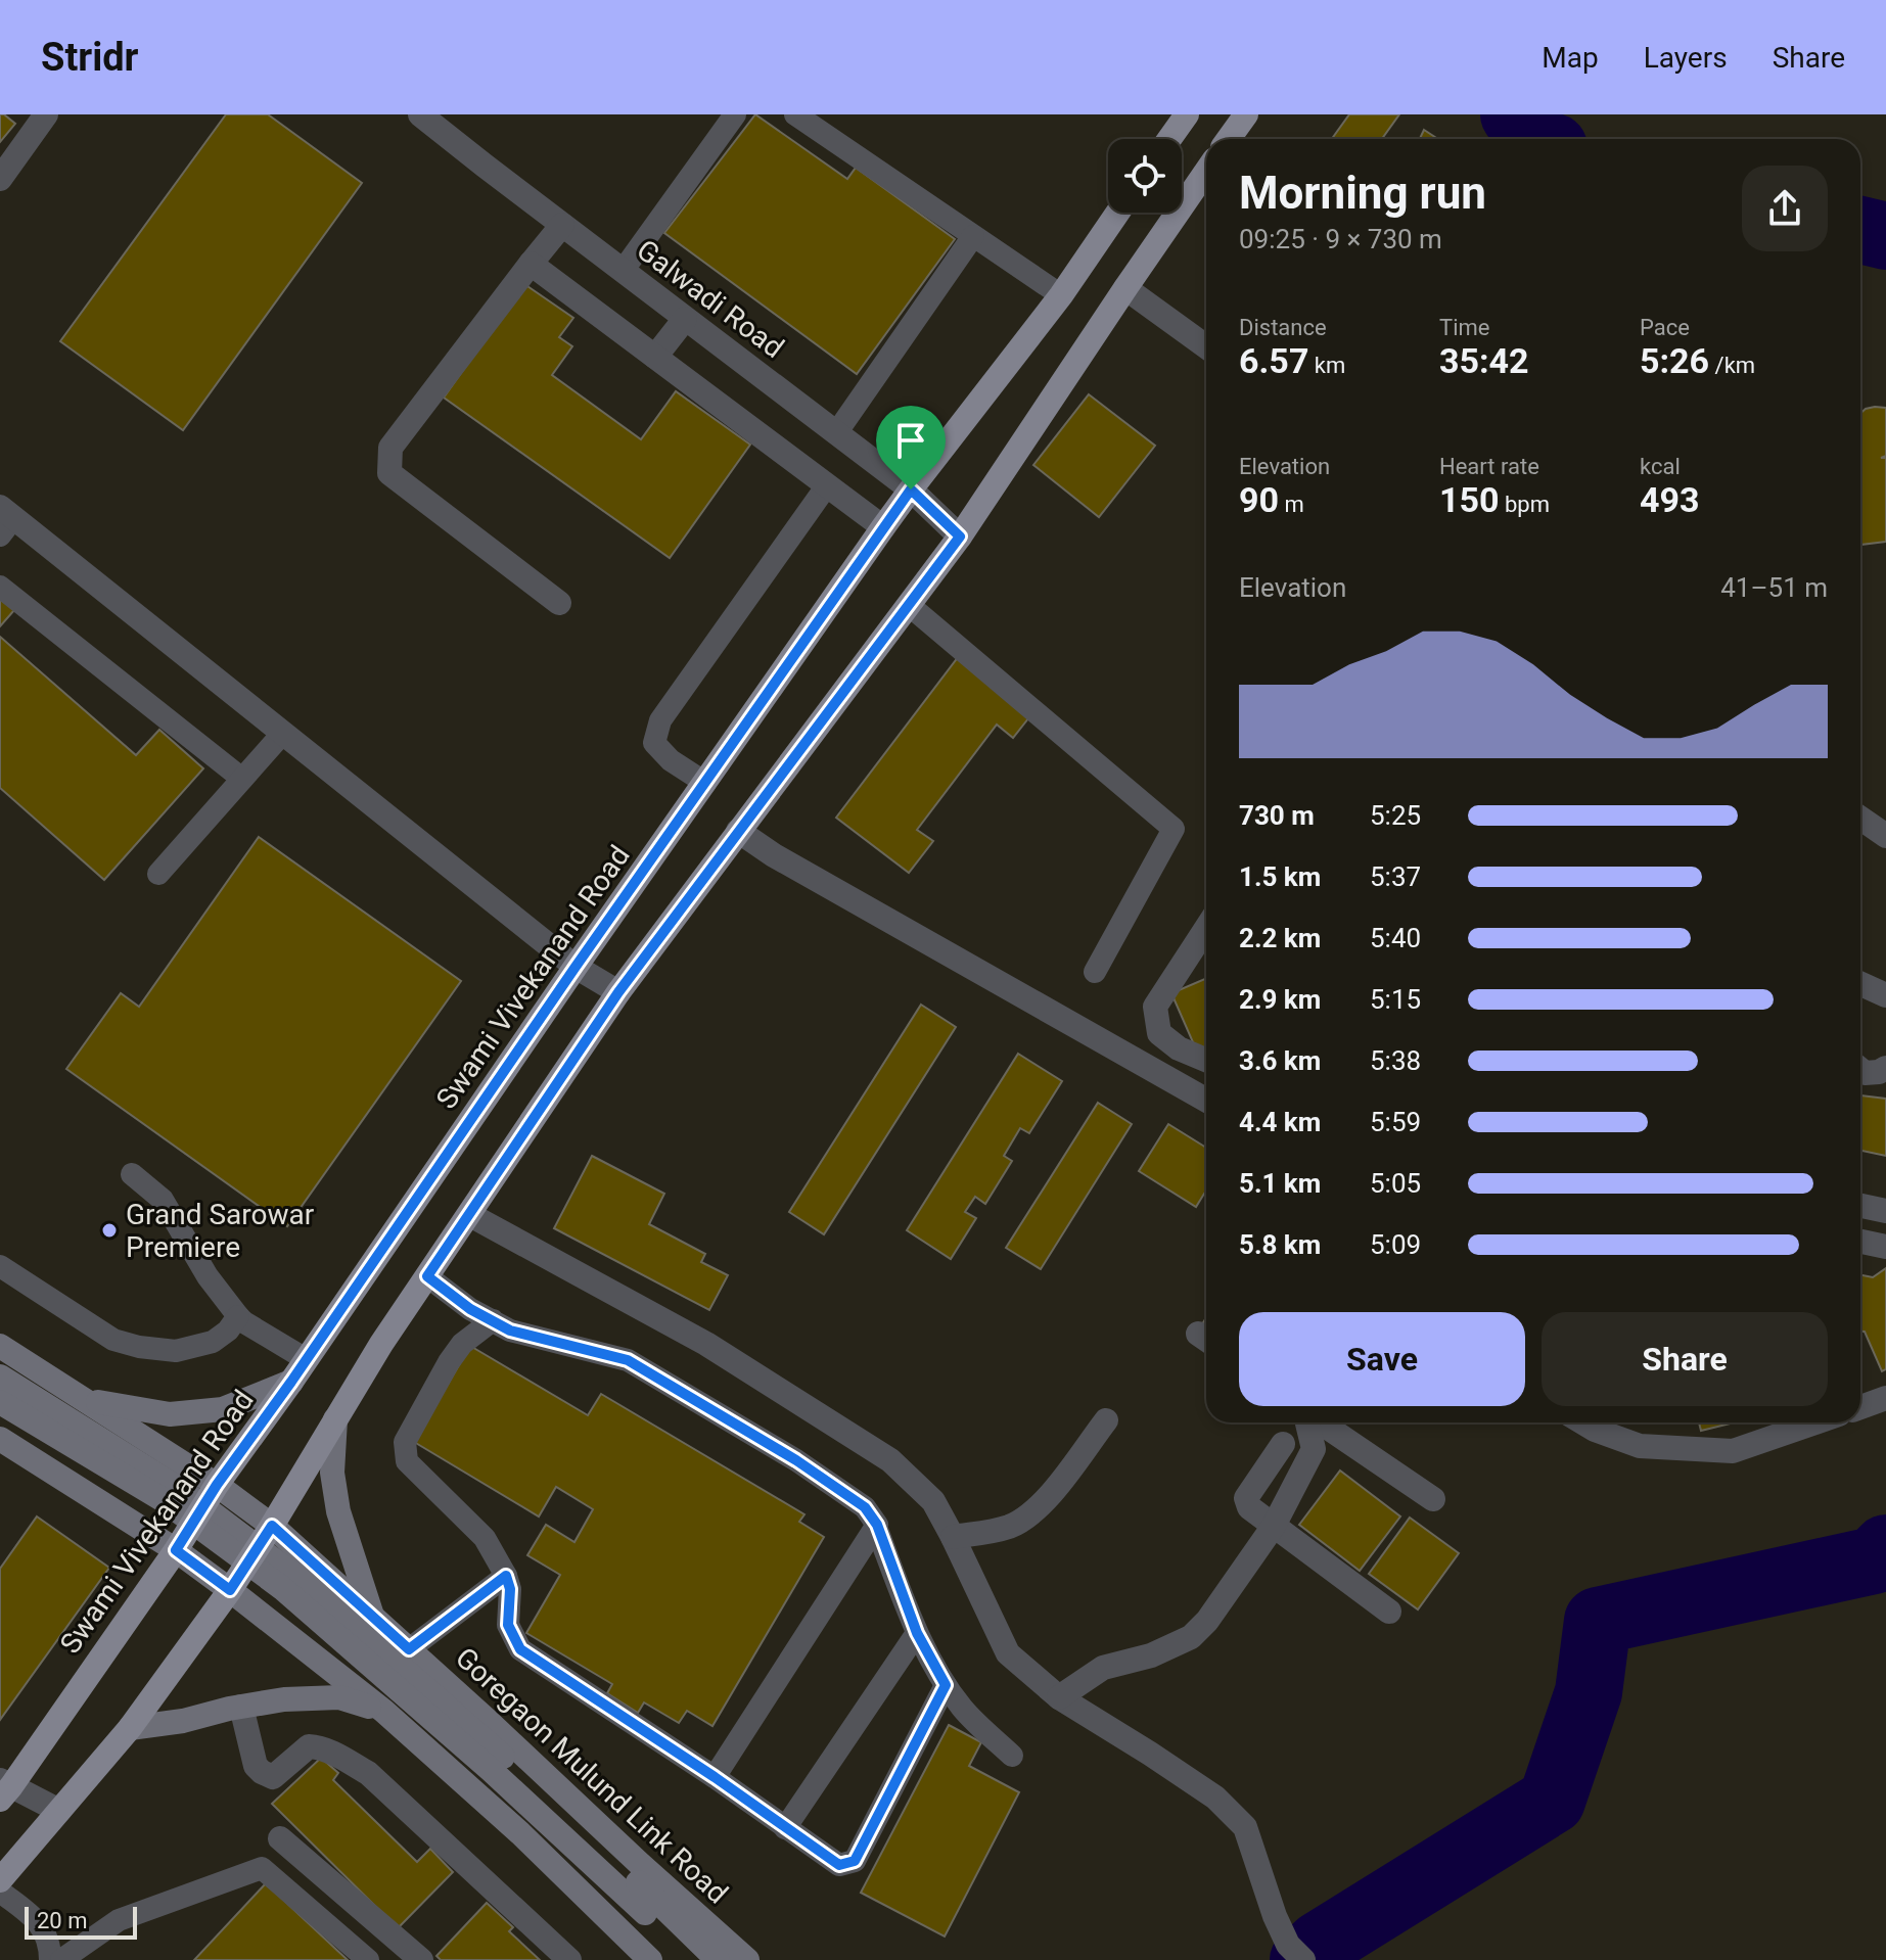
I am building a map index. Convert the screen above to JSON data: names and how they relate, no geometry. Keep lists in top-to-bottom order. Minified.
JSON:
{"streets":{"main road":["Swami Vivekanand Road","Goregaon Mulund Link Road"],"street":["Galwadi Road"]},"crossings":[["Galwadi Road","Swami Vivekanand Road"],["Swami Vivekanand Road","Goregaon Mulund Link Road"]],"places":["Grand Sarowar Premiere"],"scale_bar":"20 m","page":{"header":"Stridr","nav":["Map","Layers","Share"],"heading":["Morning run","09:25 · 9 × 730 m"],"stats":[["Distance","6.57 km"],["Time","35:42"],["Pace","5:26 /km"],["Elevation","90 m"],["Heart rate","150 bpm"],["kcal","493"]],"chart":["Elevation","41–51 m"],"list":[{"name":"730 m","note":"5:25"},{"name":"1.5 km","note":"5:37"},{"name":"2.2 km","note":"5:40"},{"name":"2.9 km","note":"5:15"},{"name":"3.6 km","note":"5:38"},{"name":"4.4 km","note":"5:59"},{"name":"5.1 km","note":"5:05"},{"name":"5.8 km","note":"5:09"}],"buttons":["Save","Share"],"scale":"20 m"}}
